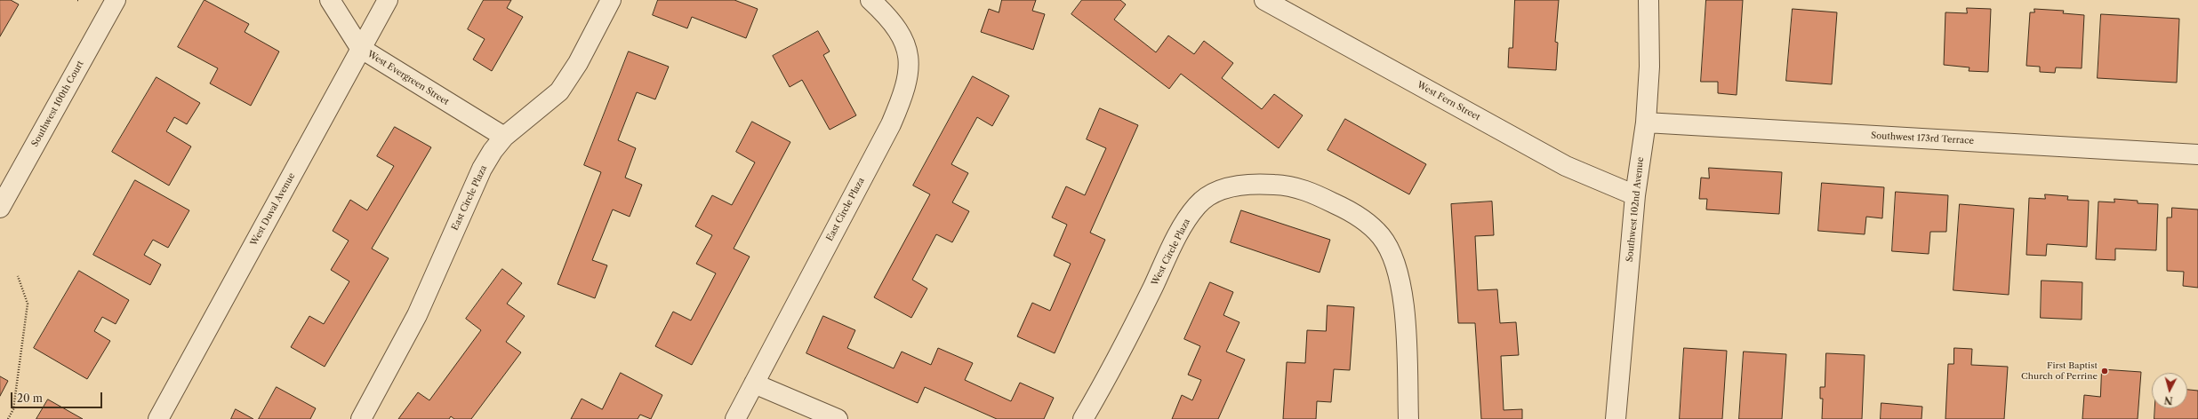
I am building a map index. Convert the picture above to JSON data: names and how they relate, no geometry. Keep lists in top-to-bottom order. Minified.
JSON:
{"streets":{"street":["West Evergreen Street","West Fern Street","Southwest 100th Court","Southwest 173rd Terrace","East Circle Plaza","West Duval Avenue","Southwest 102nd Avenue","West Circle Plaza"]},"crossings":[["West Evergreen Street","East Circle Plaza"],["West Evergreen Street","West Duval Avenue"],["West Fern Street","Southwest 102nd Avenue"],["Southwest 173rd Terrace","Southwest 102nd Avenue"]],"places":["First Baptist Church of Perrine"],"scale_bar":"20 m","north":"bottom"}
